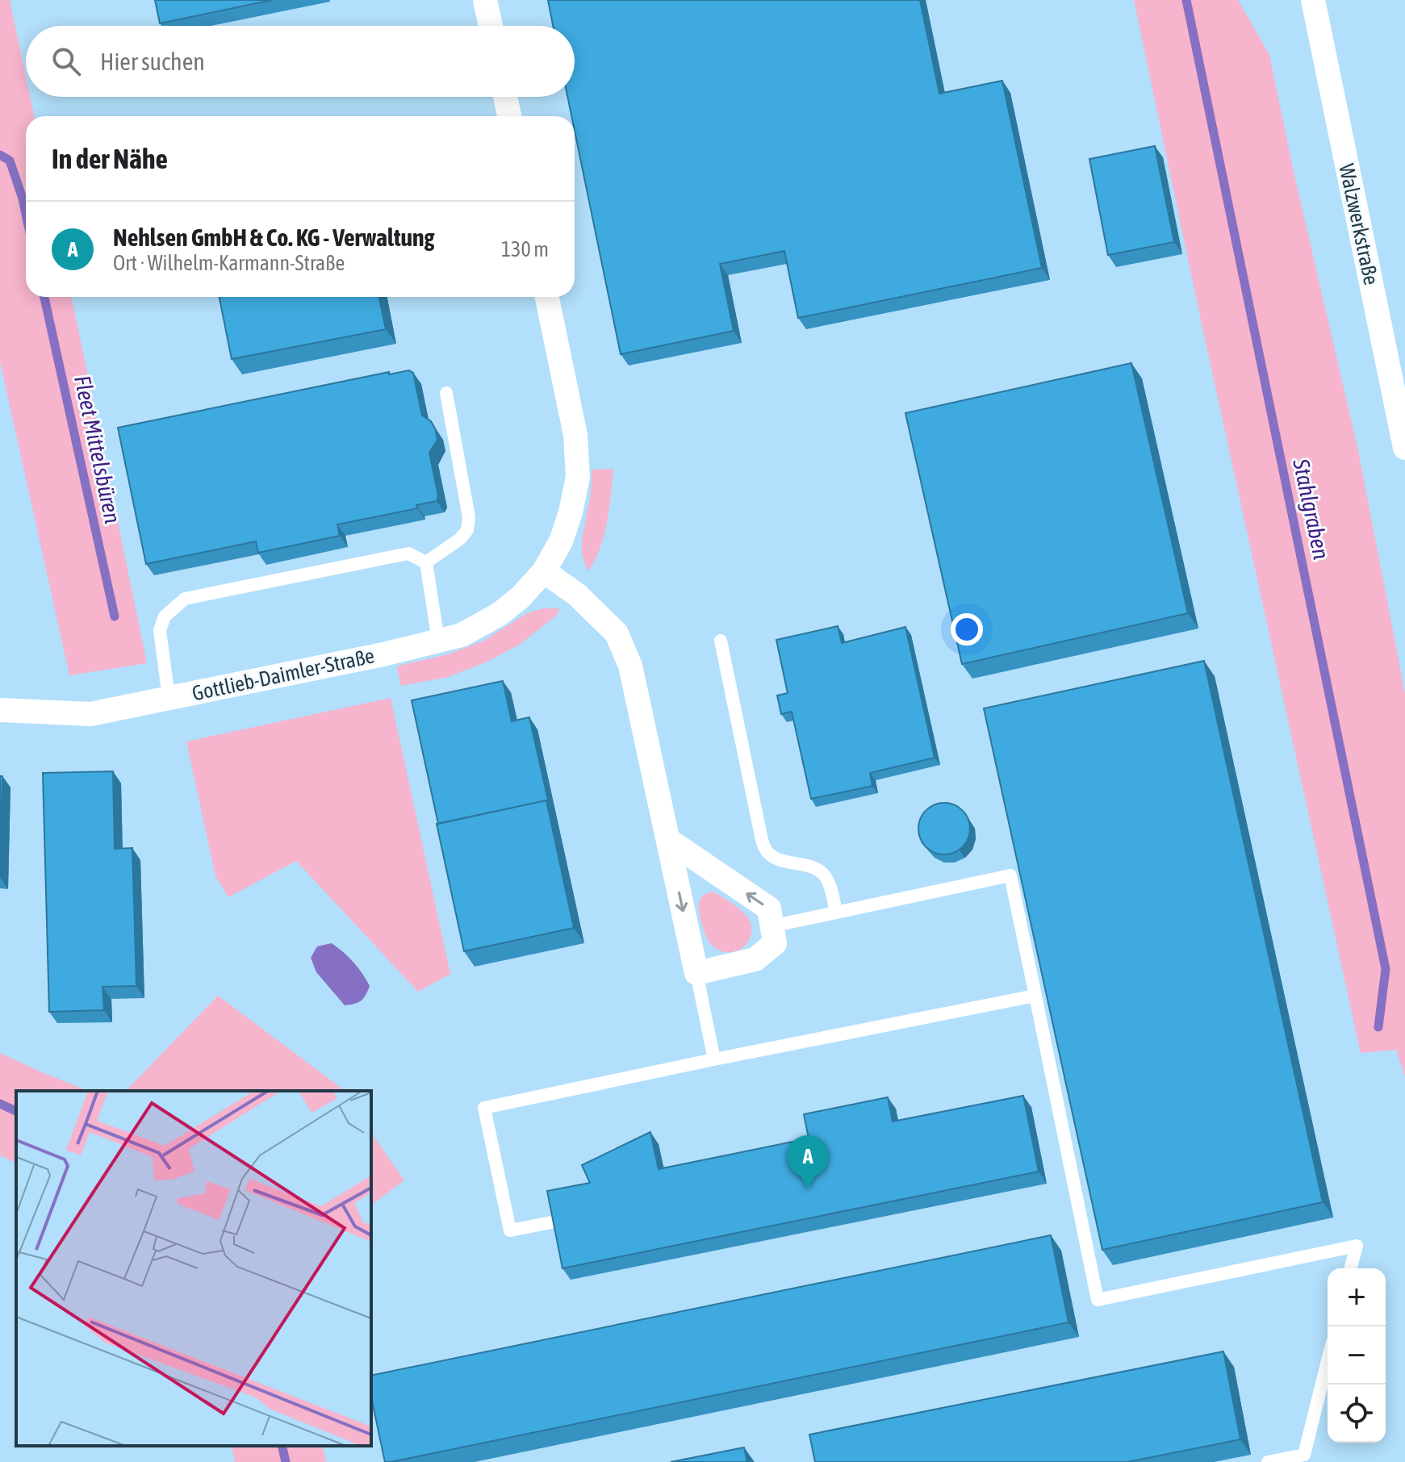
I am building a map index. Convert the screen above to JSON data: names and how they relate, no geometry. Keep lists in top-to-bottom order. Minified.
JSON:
{"streets":{"street":["Walzwerkstraße","Gottlieb-Daimler-Straße"]},"water":["Fleet Mittelsbüren","Stahlgraben"],"page":{"search":"Hier suchen","heading":"In der Nähe","list":[{"mark":"A","name":"Nehlsen GmbH & Co. KG - Verwaltung","note":"Ort · Wilhelm-Karmann-Straße","value":"130 m"}],"pins":"A","map_buttons":["+","−"]}}
